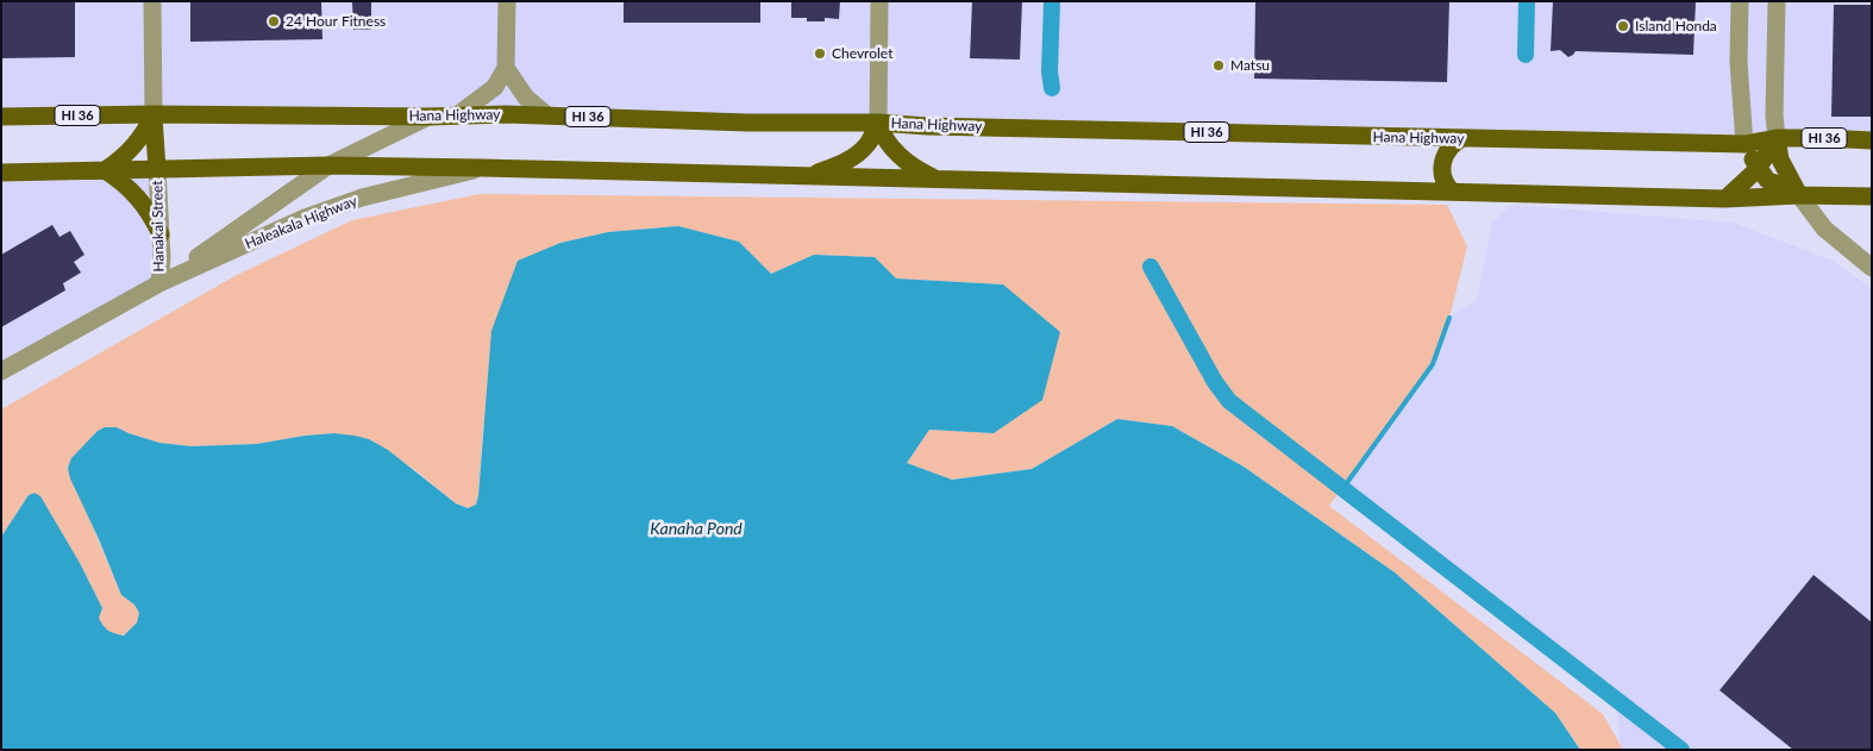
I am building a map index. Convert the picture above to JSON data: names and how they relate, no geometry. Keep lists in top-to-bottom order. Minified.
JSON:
{"streets":{"main road":["HI 36","Hana Highway"],"street":["Haleakala Highway","Hanakai Street"]},"crossings":[["Hana Highway","Haleakala Highway"],["Haleakala Highway","Hanakai Street"]],"water":["Kanaha Pond"],"places":["24 Hour Fitness","Island Honda","Chevrolet","Matsu"]}
